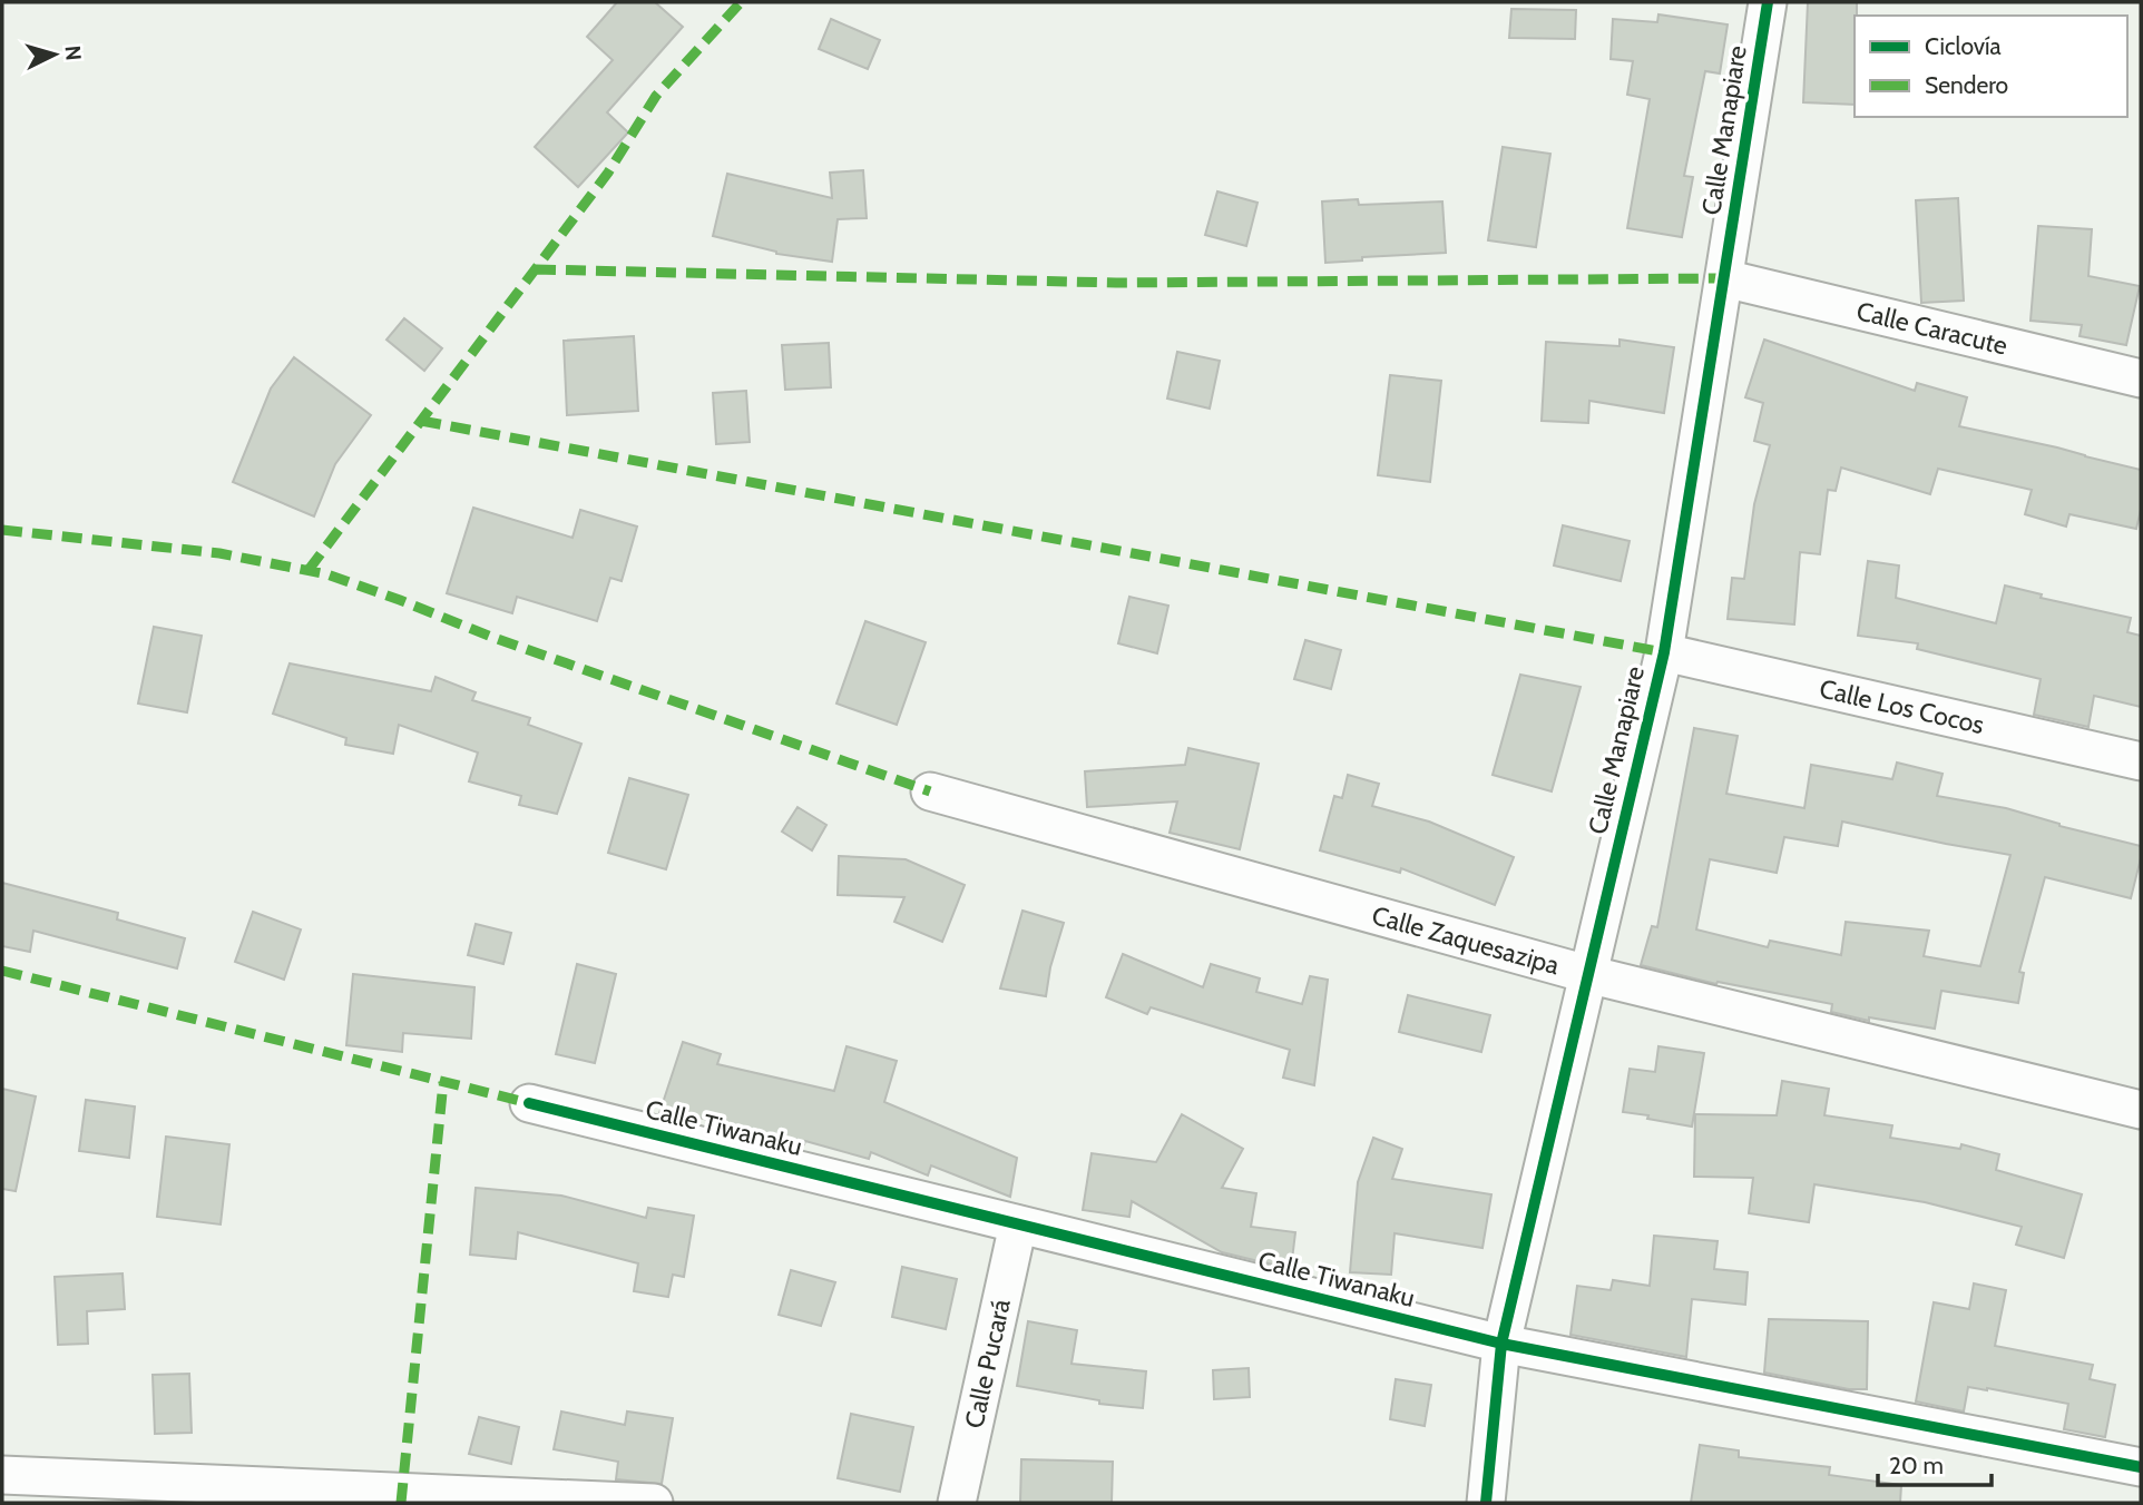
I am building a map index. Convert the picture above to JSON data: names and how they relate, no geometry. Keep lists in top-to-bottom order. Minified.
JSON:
{"streets":{"street":["Calle Manapiare","Calle Caracute","Calle Los Cocos","Calle Zaquesazipa","Calle Tiwanaku","Calle Pucará"]},"crossings":[["Calle Manapiare","Calle Caracute"],["Calle Manapiare","Calle Los Cocos"],["Calle Manapiare","Calle Zaquesazipa"],["Calle Manapiare","Calle Tiwanaku"],["Calle Tiwanaku","Calle Pucará"]],"legend":["Ciclovía","Sendero"],"scale_bar":"20 m","north":"right"}
